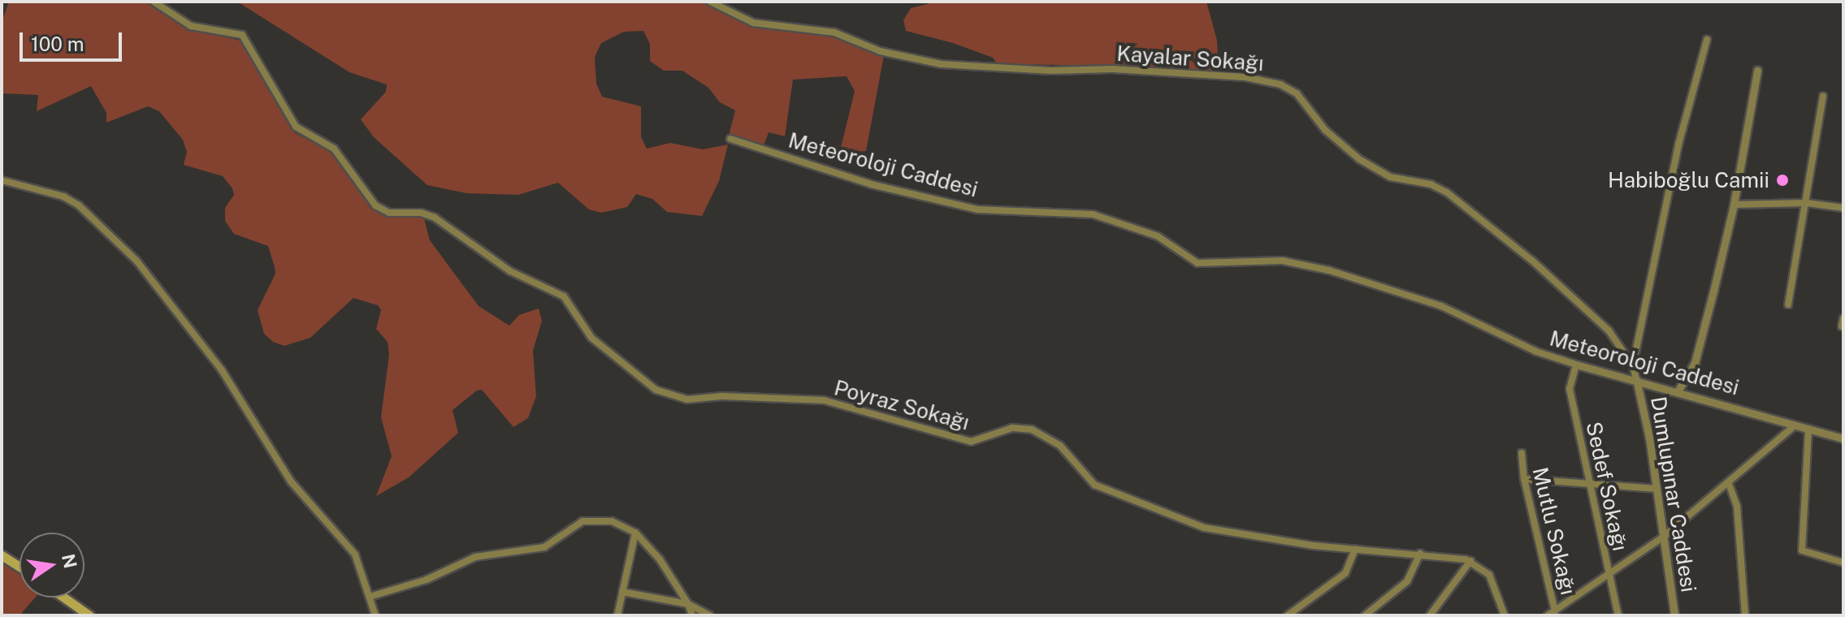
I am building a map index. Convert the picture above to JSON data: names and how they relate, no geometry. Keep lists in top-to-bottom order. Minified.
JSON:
{"streets":{"street":["Kayalar Sokağı","Meteoroloji Caddesi","Poyraz Sokağı","Sedef Sokağı","Dumlupınar Caddesi","Mutlu Sokağı"]},"crossings":[["Kayalar Sokağı","Meteoroloji Caddesi"],["Kayalar Sokağı","Dumlupınar Caddesi"],["Meteoroloji Caddesi","Sedef Sokağı"],["Meteoroloji Caddesi","Dumlupınar Caddesi"]],"places":["Habiboğlu Camii"],"scale_bar":"100 m","north":"right"}
